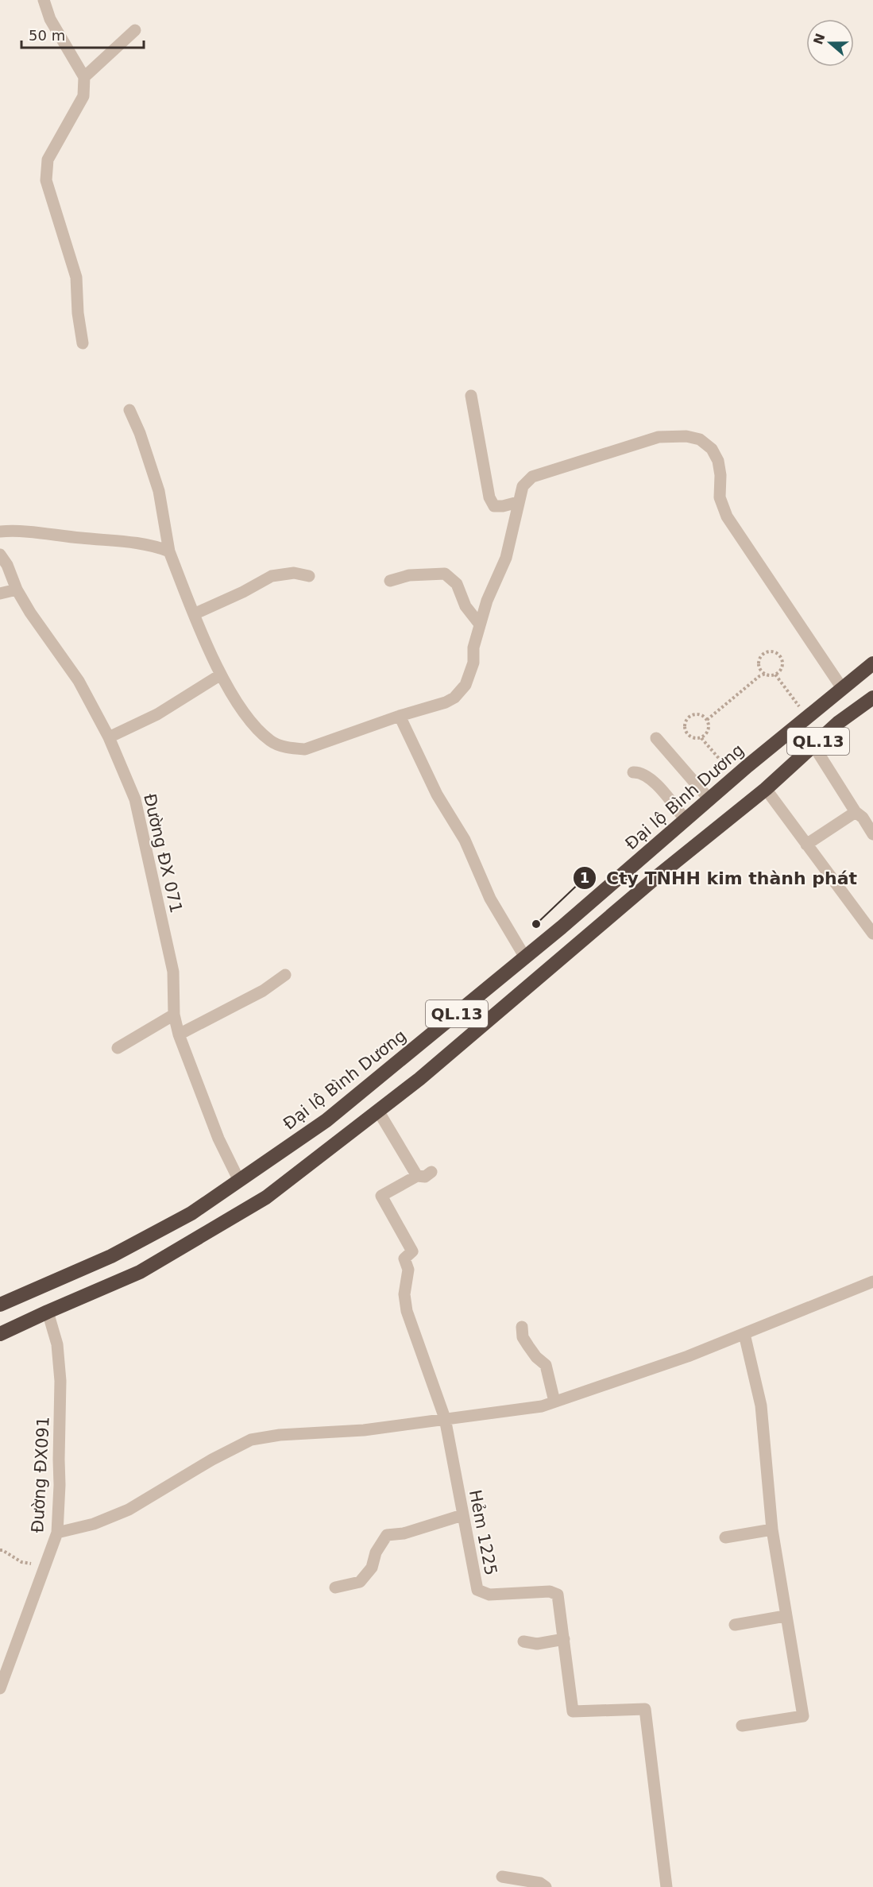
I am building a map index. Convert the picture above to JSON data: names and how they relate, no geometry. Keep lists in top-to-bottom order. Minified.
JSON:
{"streets":{"highway":["QL.13","Đại lộ Bình Dương"],"street":["Đường ĐX 071","Đường ĐX091","Hẻm 1225"]},"crossings":[["QL.13","Đường ĐX091"],["Đại lộ Bình Dương","Đường ĐX 071"]],"places":["Cty TNHH kim thành phát"],"scale_bar":"50 m","north":"left"}
